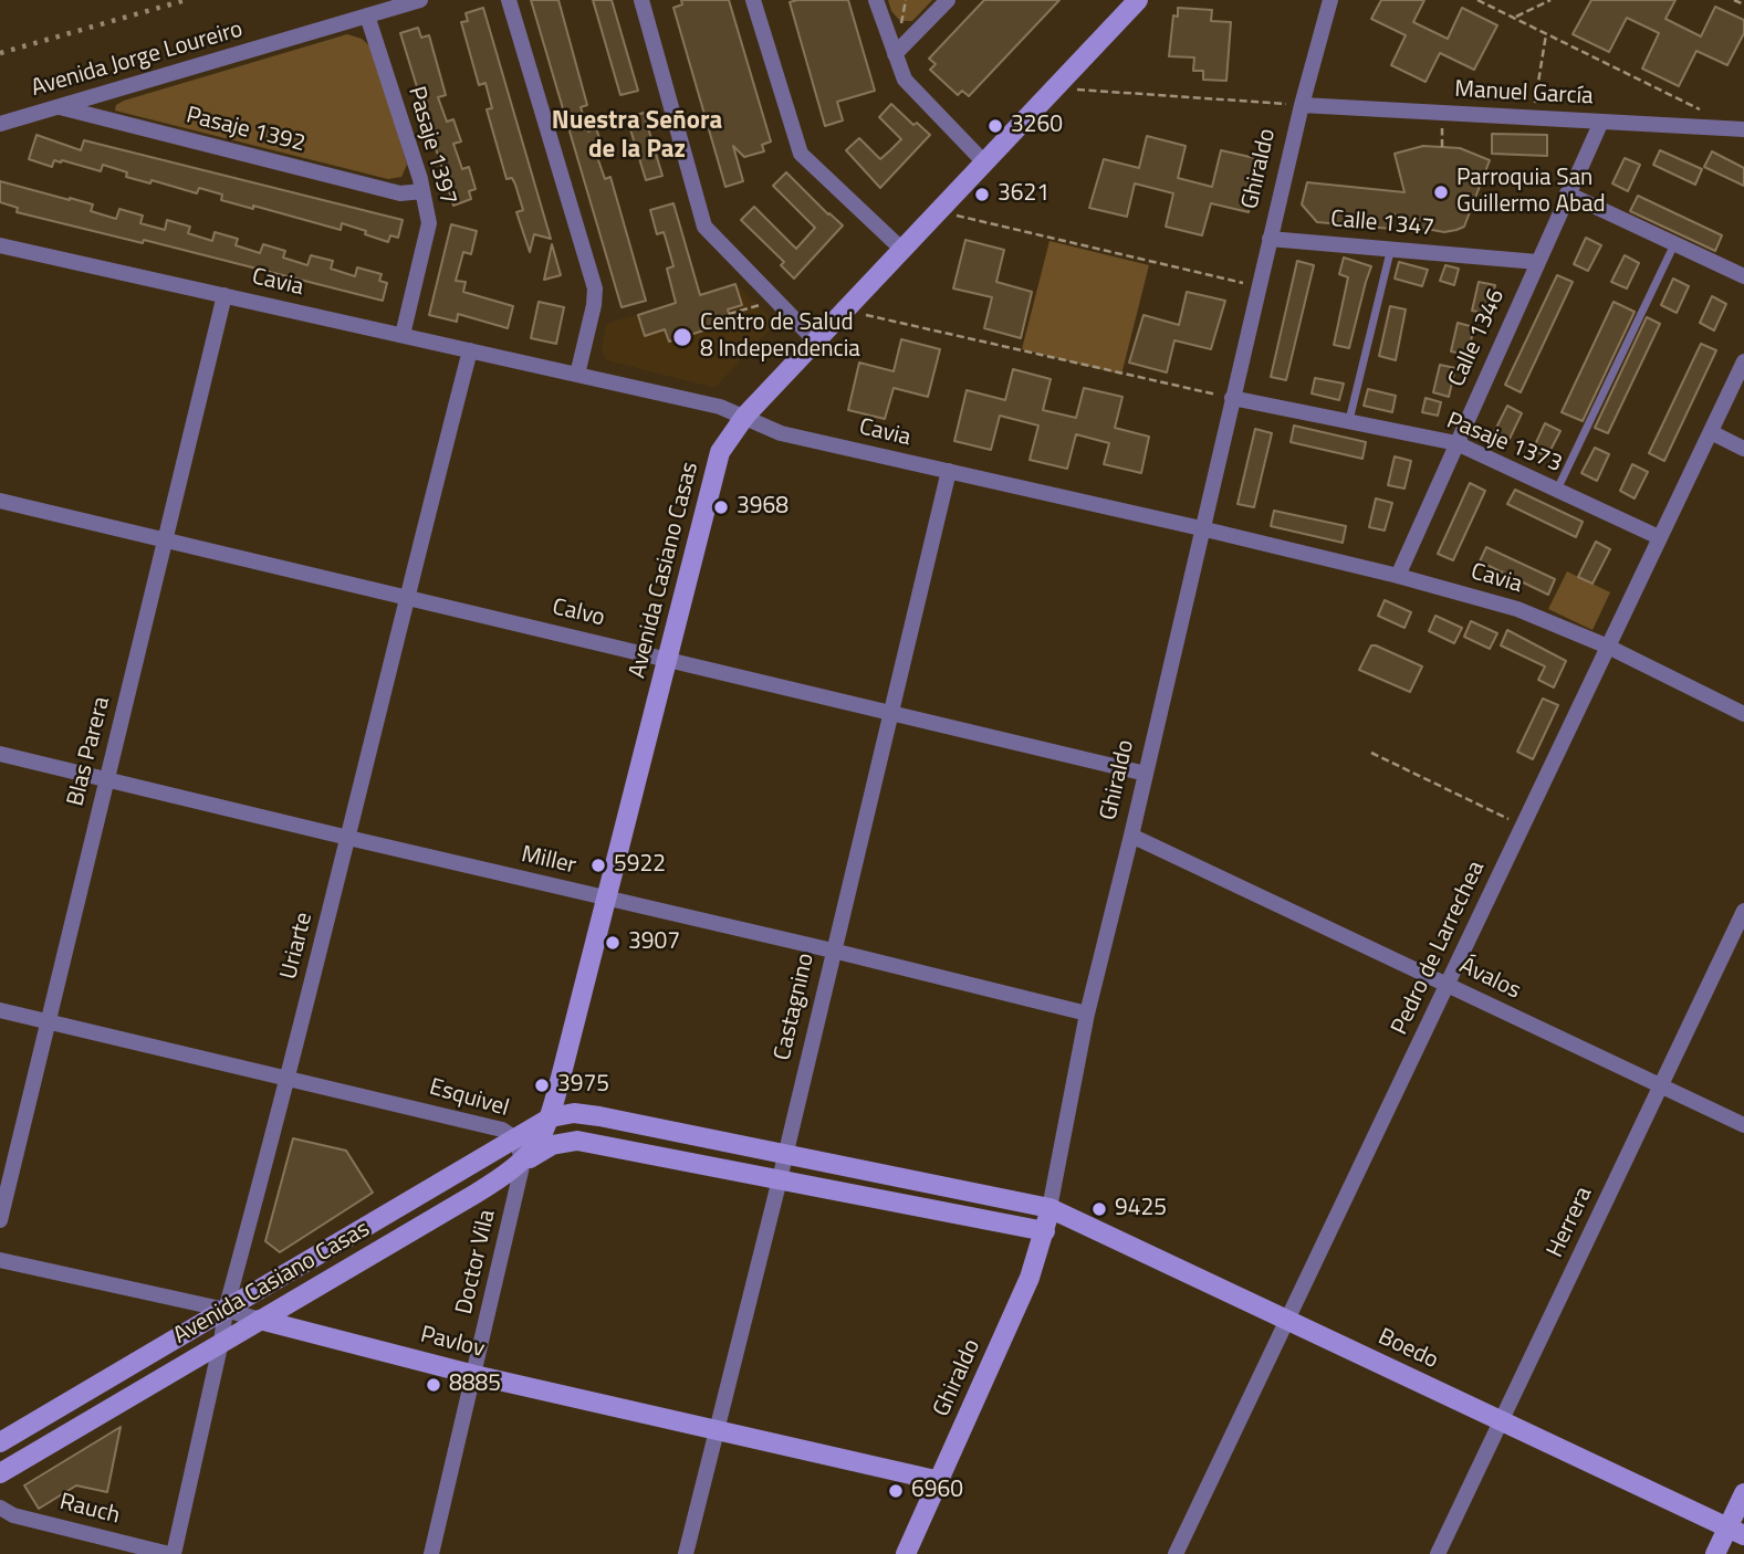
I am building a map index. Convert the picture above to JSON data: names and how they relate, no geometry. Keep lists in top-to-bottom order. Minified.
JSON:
{"streets":{"street":["Avenida Jorge Loureiro","Manuel García","Pasaje 1392","Pasaje 1397","Ghiraldo","Calle 1347","Cavia","Calle 1346","Pasaje 1373","Avenida Casiano Casas","Calvo","Blas Parera","Miller","Uriarte","Pedro de Larrechea","Ávalos","Castagnino","Esquivel","Herrera","Doctor Vila","Pavlov","Boedo","Rauch"]},"crossings":[["Avenida Jorge Loureiro","Pasaje 1392"],["Avenida Jorge Loureiro","Pasaje 1397"],["Manuel García","Ghiraldo"],["Manuel García","Calle 1346"],["Pasaje 1392","Pasaje 1397"],["Pasaje 1397","Cavia"],["Ghiraldo","Calle 1347"],["Ghiraldo","Cavia"],["Ghiraldo","Pasaje 1373"],["Ghiraldo","Calvo"],["Ghiraldo","Miller"],["Ghiraldo","Ávalos"],["Ghiraldo","Pavlov"],["Ghiraldo","Boedo"],["Calle 1347","Calle 1346"],["Cavia","Calle 1346"],["Cavia","Avenida Casiano Casas"],["Cavia","Blas Parera"],["Cavia","Uriarte"],["Cavia","Pedro de Larrechea"],["Cavia","Castagnino"],["Calle 1346","Pasaje 1373"],["Pasaje 1373","Pedro de Larrechea"],["Avenida Casiano Casas","Calvo"],["Avenida Casiano Casas","Miller"],["Avenida Casiano Casas","Uriarte"],["Avenida Casiano Casas","Esquivel"],["Avenida Casiano Casas","Doctor Vila"],["Avenida Casiano Casas","Pavlov"],["Calvo","Blas Parera"],["Calvo","Uriarte"],["Calvo","Castagnino"],["Blas Parera","Miller"],["Blas Parera","Esquivel"],["Miller","Uriarte"],["Miller","Castagnino"],["Uriarte","Esquivel"],["Uriarte","Pavlov"],["Uriarte","Rauch"],["Pedro de Larrechea","Ávalos"],["Pedro de Larrechea","Boedo"],["Ávalos","Herrera"],["Castagnino","Pavlov"],["Esquivel","Doctor Vila"],["Herrera","Boedo"],["Doctor Vila","Pavlov"]],"districts":["Nuestra Señora de la Paz"],"places":["3260","Parroquia San Guillermo Abad","3621","Centro de Salud 8 Independencia","3968","5922","3907","3975","9425","8885","6960"]}
